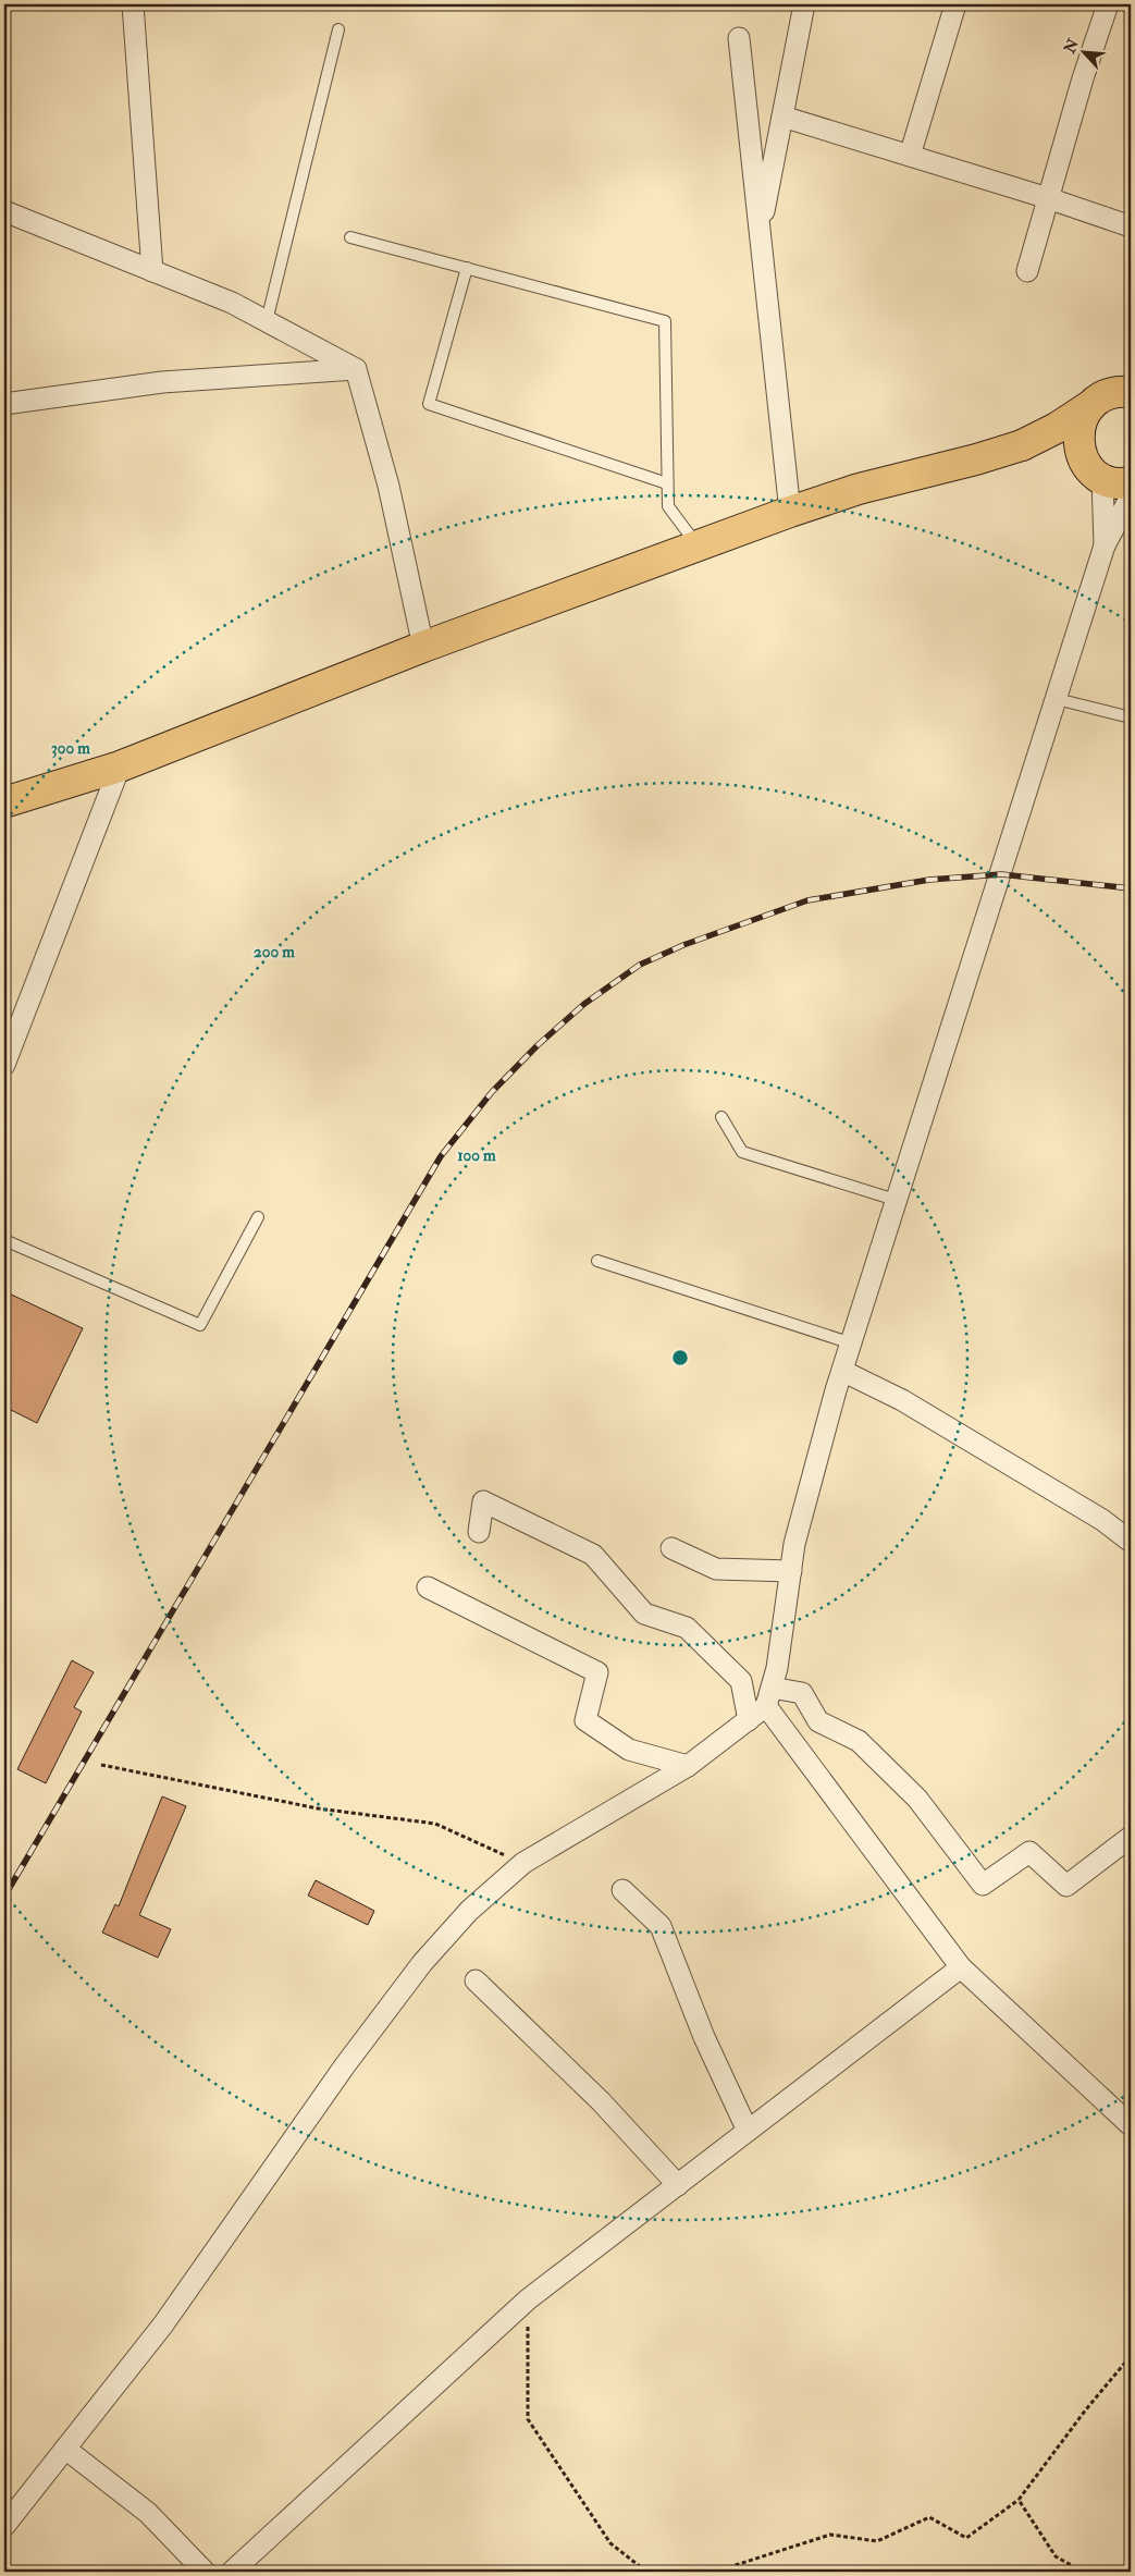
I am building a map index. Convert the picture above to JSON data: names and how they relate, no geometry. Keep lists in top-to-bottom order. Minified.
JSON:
{"north":"top left","rings":["300 m","200 m","100 m"]}
